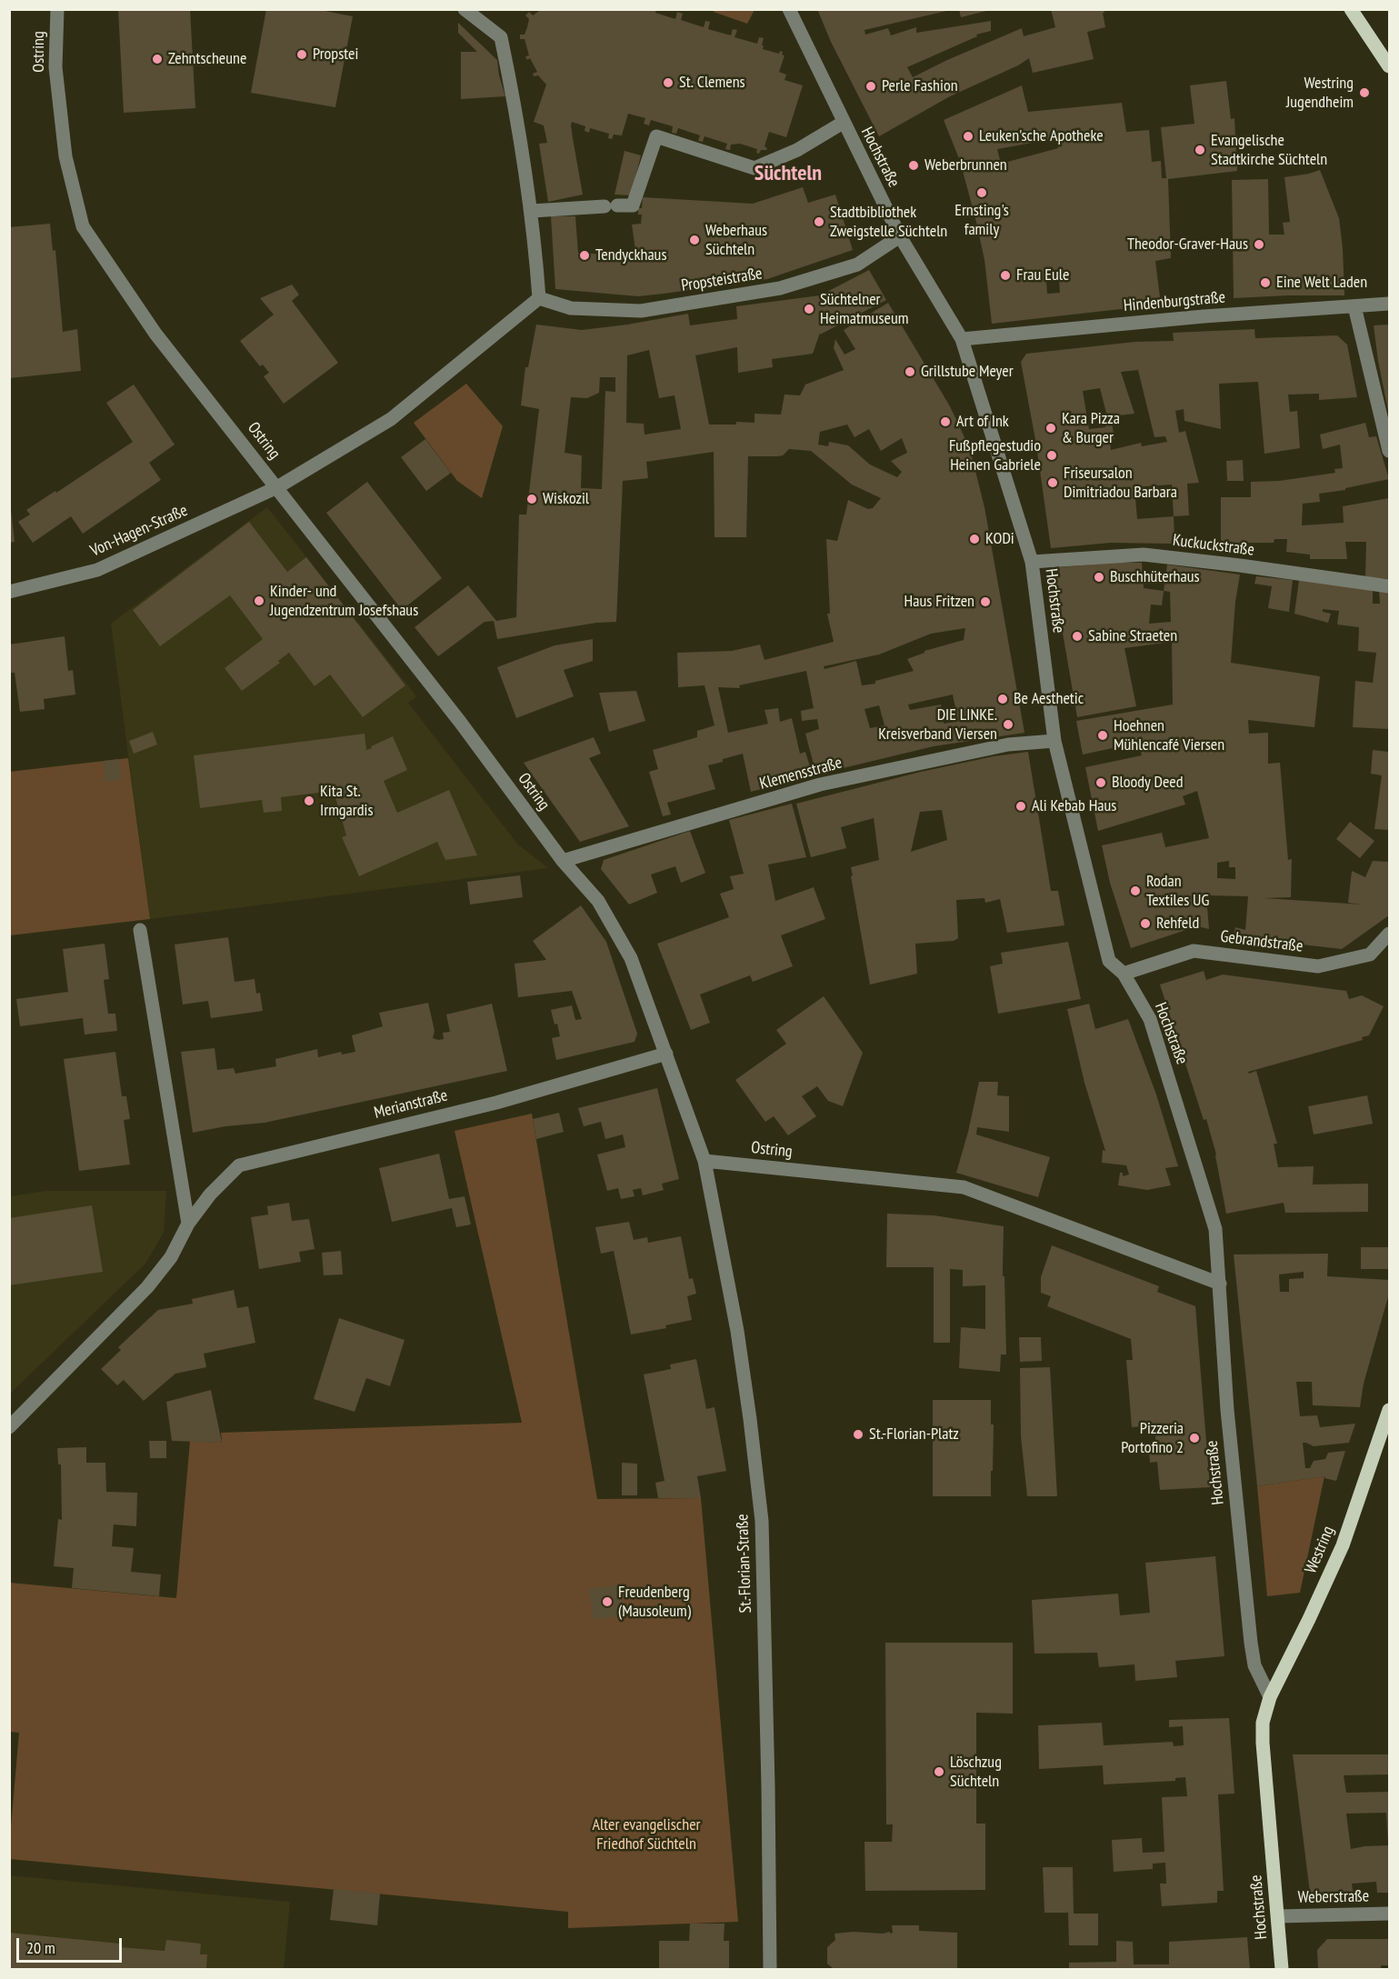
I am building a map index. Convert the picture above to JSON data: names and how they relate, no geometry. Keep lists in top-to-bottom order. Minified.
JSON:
{"streets":{"main road":["Hochstraße","Westring"],"street":["Ostring","Propsteistraße","Hindenburgstraße","Von-Hagen-Straße","Kuckuckstraße","Klemensstraße","Gebrandstraße","Merianstraße","St.-Florian-Straße","Weberstraße"]},"crossings":[["Ostring","Hochstraße"],["Ostring","Von-Hagen-Straße"],["Ostring","Klemensstraße"],["Ostring","Merianstraße"],["Ostring","St.-Florian-Straße"],["Hochstraße","Propsteistraße"],["Hochstraße","Hindenburgstraße"],["Hochstraße","Kuckuckstraße"],["Hochstraße","Klemensstraße"],["Hochstraße","Gebrandstraße"],["Hochstraße","Westring"],["Hochstraße","Weberstraße"]],"districts":["Süchteln"],"parks":["Alter evangelischer Friedhof Süchteln"],"places":["Propstei","Zehntscheune","St. Clemens","Perle Fashion","Westring Jugendheim","Leuken'sche Apotheke","Evangelische Stadtkirche Süchteln","Weberbrunnen","Ernsting's family","Stadtbibliothek Zweigstelle Süchteln","Weberhaus Süchteln","Theodor-Graver-Haus","Tendyckhaus","Frau Eule","Eine Welt Laden","Süchtelner Heimatmuseum","Grillstube Meyer","Art of Ink","Kara Pizza & Burger","Fußpflegestudio Heinen Gabriele","Friseursalon Dimitriadou Barbara","Wiskozil","KODi","Buschhüterhaus","Kinder- und Jugendzentrum Josefshaus","Haus Fritzen","Sabine Straeten","Be Aesthetic","DIE LINKE. Kreisverband Viersen","Hoehnen Mühlencafé Viersen","Bloody Deed","Kita St. Irmgardis","Ali Kebab Haus","Rodan Textiles UG","Rehfeld","St.-Florian-Platz","Pizzeria Portofino 2","Freudenberg (Mausoleum)","Löschzug Süchteln"],"scale_bar":"20 m"}
